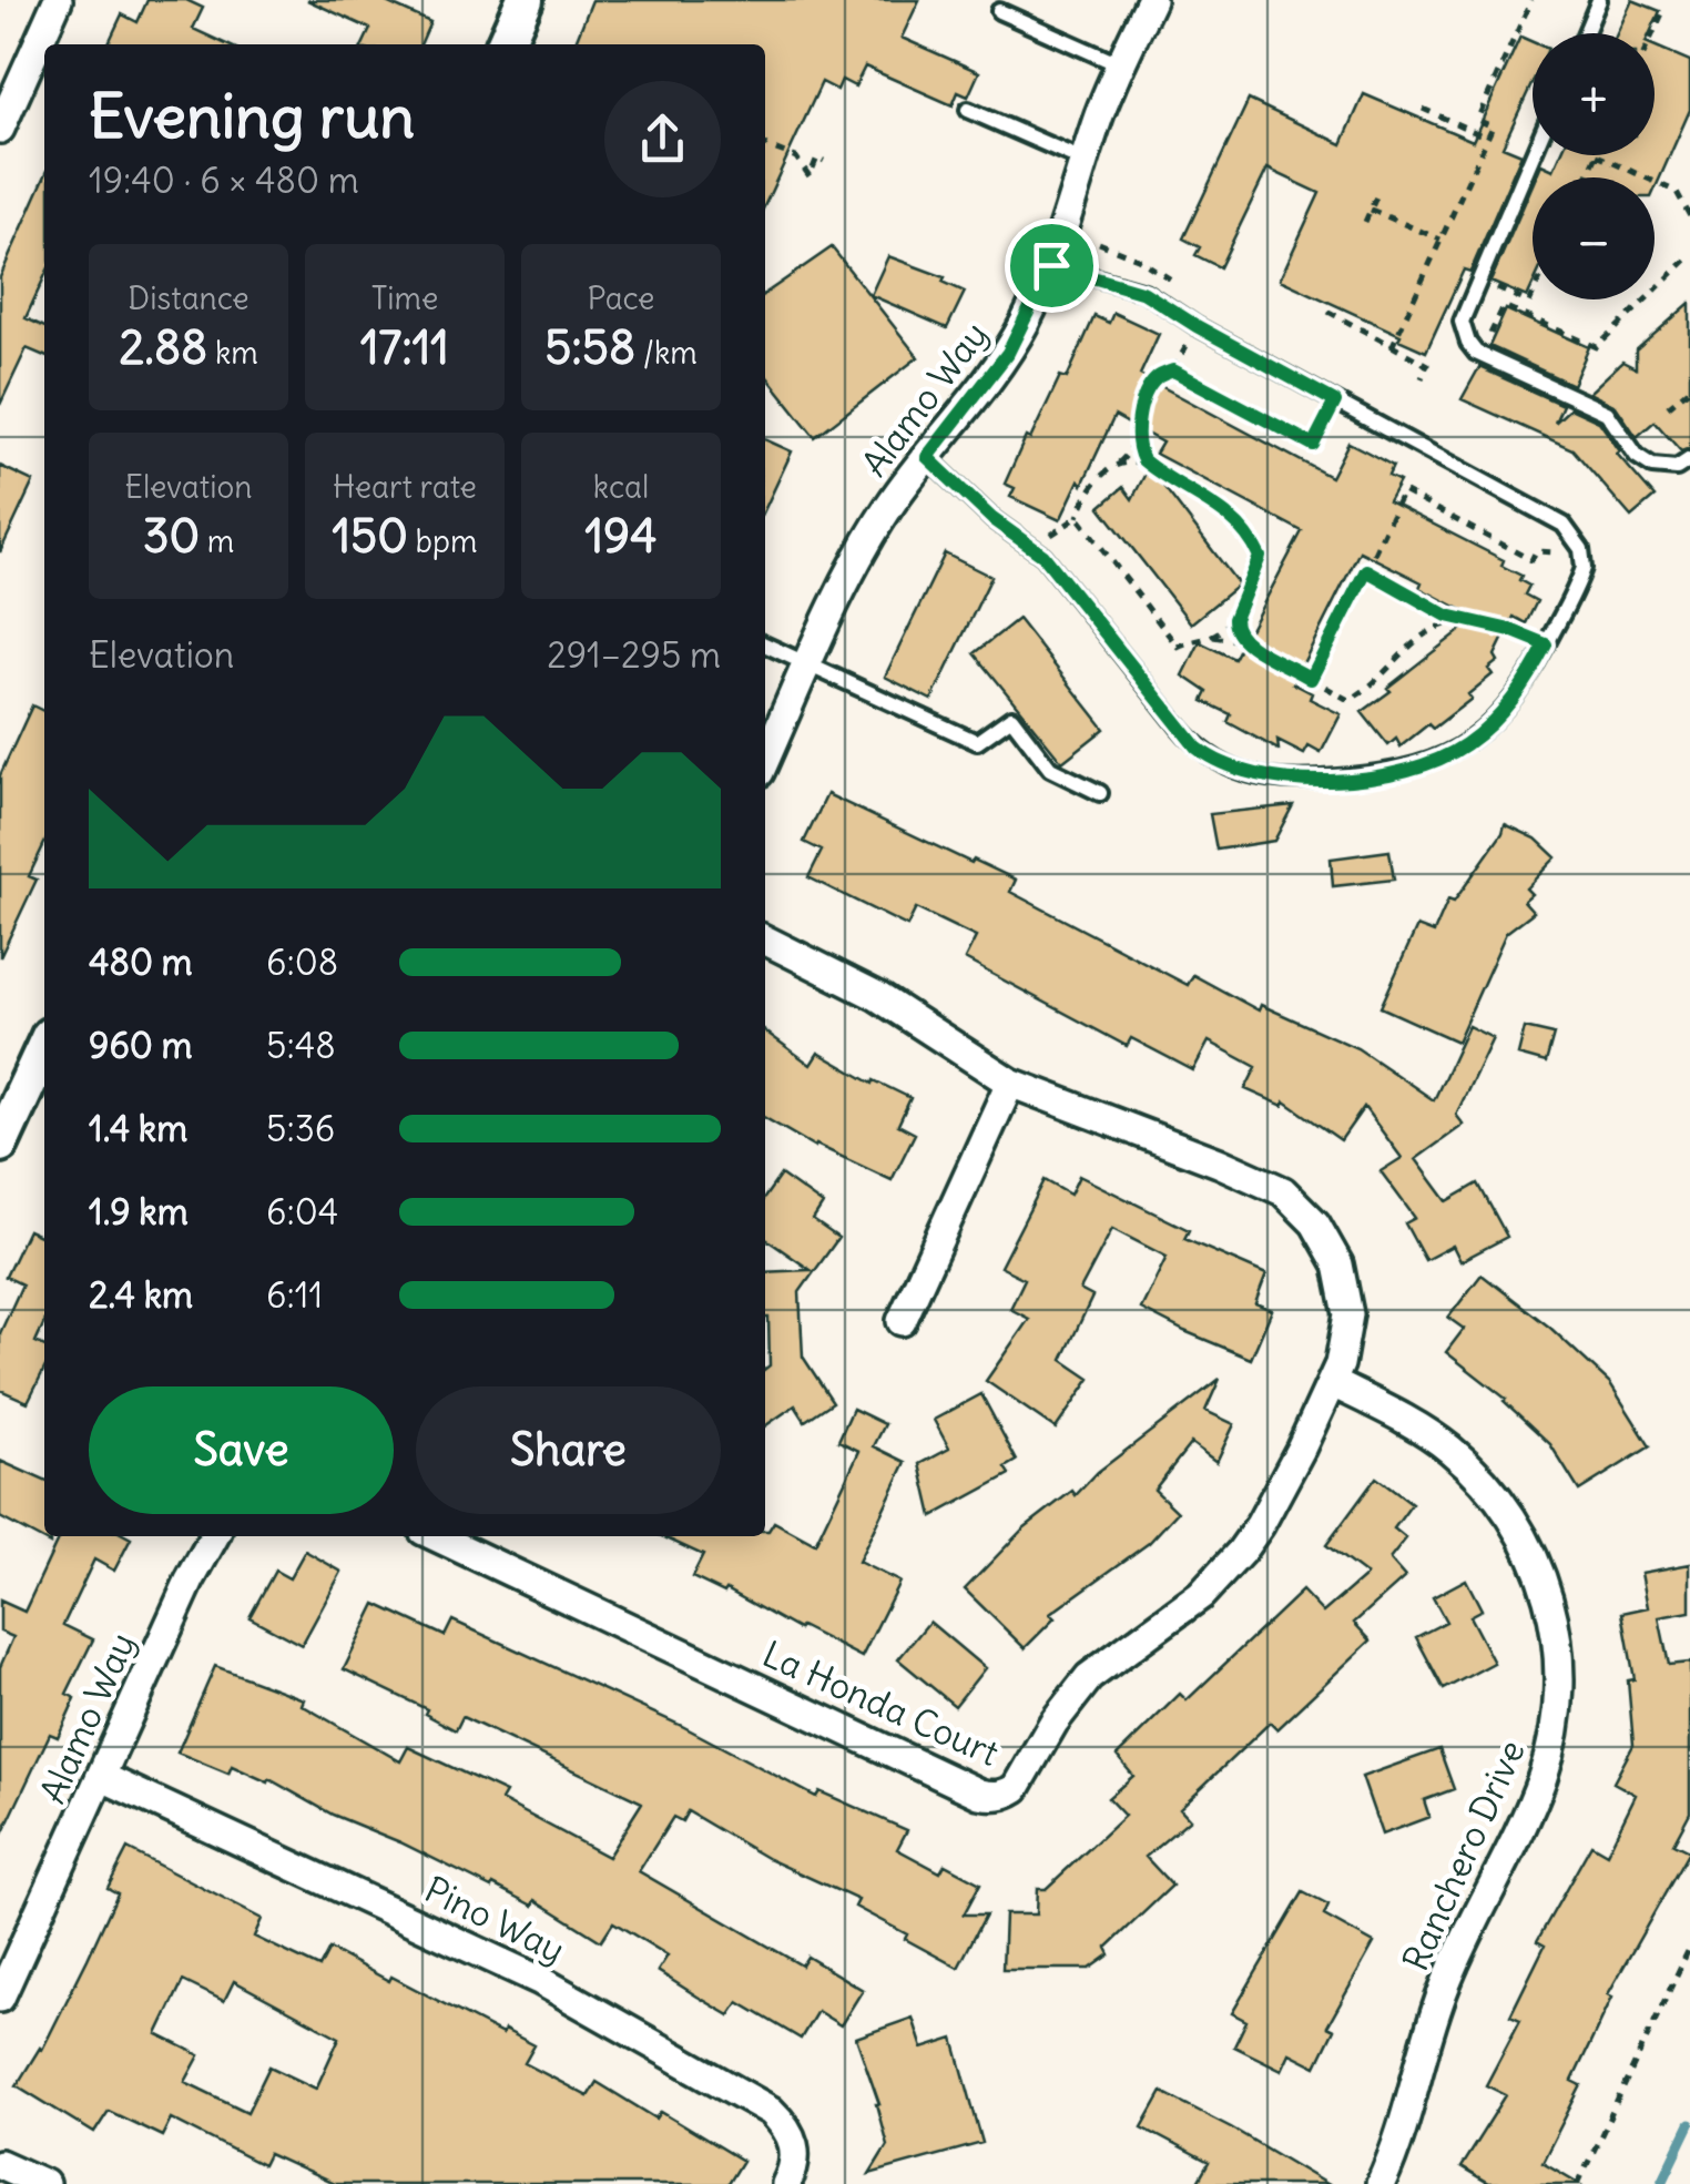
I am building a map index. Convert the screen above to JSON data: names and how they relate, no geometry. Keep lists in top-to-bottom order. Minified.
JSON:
{"streets":{"street":["Alamo Way","La Honda Court","Ranchero Drive","Pino Way"]},"crossings":[["Alamo Way","Pino Way"],["La Honda Court","Ranchero Drive"]],"page":{"map_buttons":["+","−"],"heading":["Evening run","19:40 · 6 × 480 m"],"stats":[["Distance","2.88 km"],["Time","17:11"],["Pace","5:58 /km"],["Elevation","30 m"],["Heart rate","150 bpm"],["kcal","194"]],"chart":["Elevation","291–295 m"],"list":[{"name":"480 m","note":"6:08"},{"name":"960 m","note":"5:48"},{"name":"1.4 km","note":"5:36"},{"name":"1.9 km","note":"6:04"},{"name":"2.4 km","note":"6:11"}],"buttons":["Save","Share"]}}
